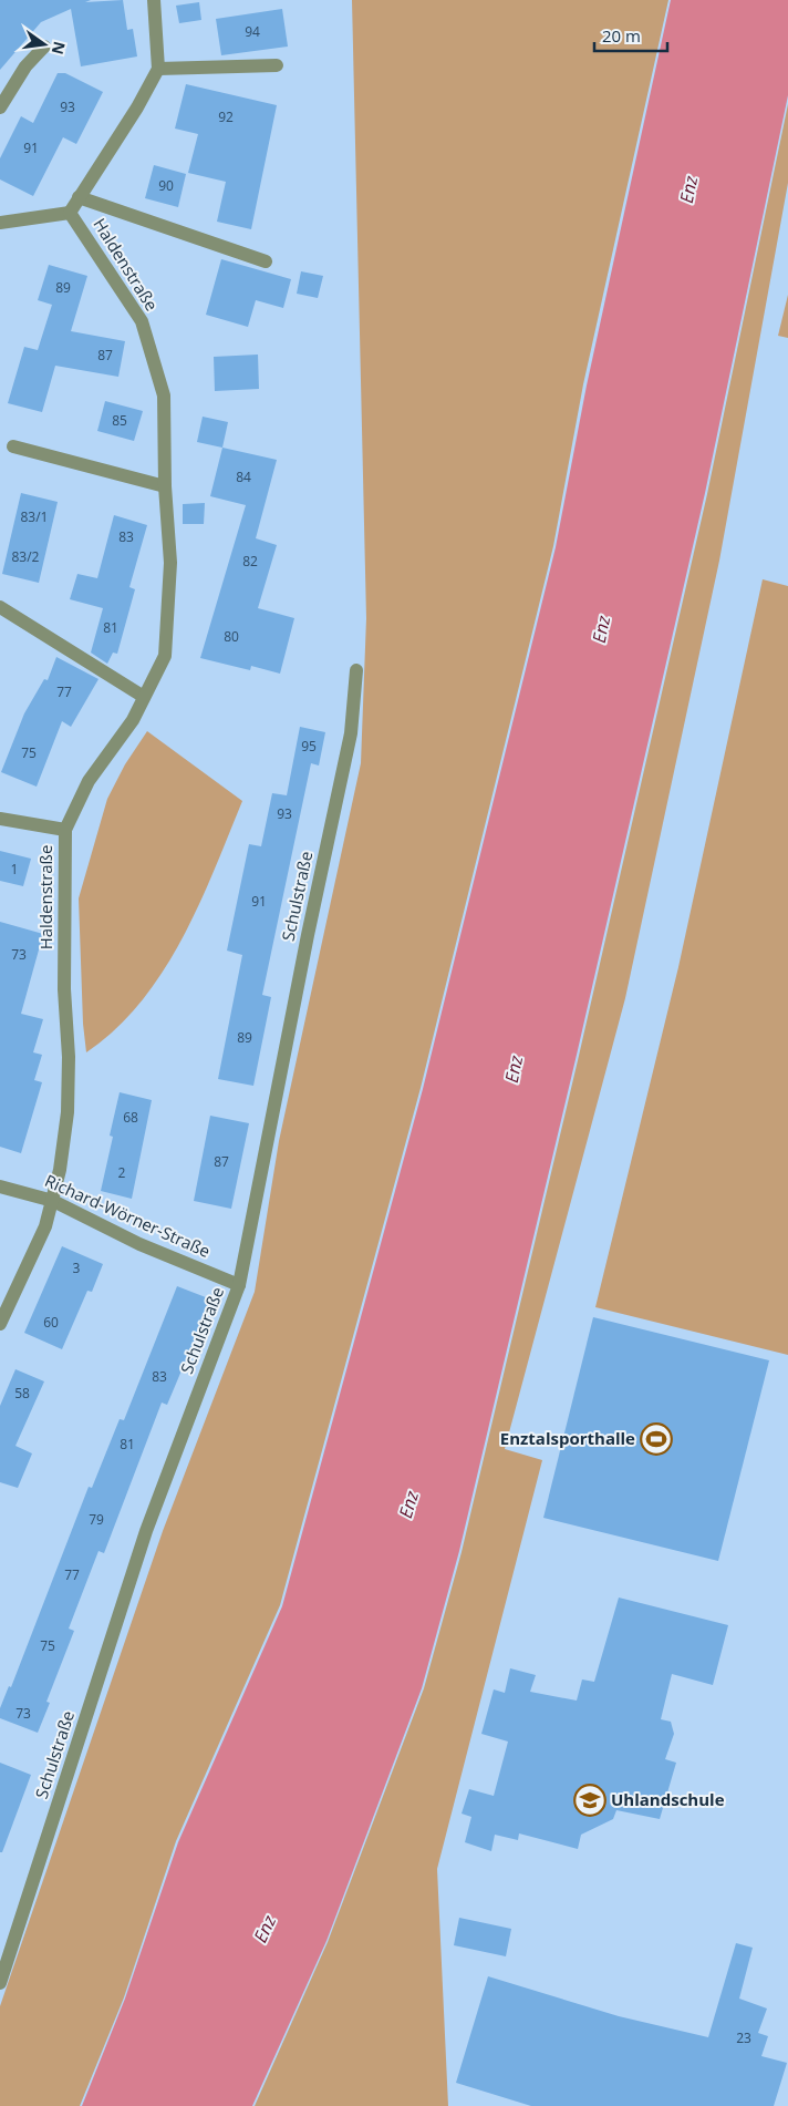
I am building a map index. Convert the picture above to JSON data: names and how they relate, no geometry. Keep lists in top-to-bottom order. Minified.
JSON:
{"streets":{"street":["Haldenstraße","Schulstraße","Richard-Wörner-Straße"]},"crossings":[["Haldenstraße","Richard-Wörner-Straße"],["Schulstraße","Richard-Wörner-Straße"]],"water":["Enz"],"places":{"sports":["Enztalsporthalle"],"school or university":["Uhlandschule"]},"house_numbers":["94","93","92","91","90","89","87","85","84","83/1","83","83/2","82","81","80","77","95","75","93","1","91","73","89","68","87","2","3","60","83","58","81","79","77","75","73","23"],"scale_bar":"20 m","north":"right"}
